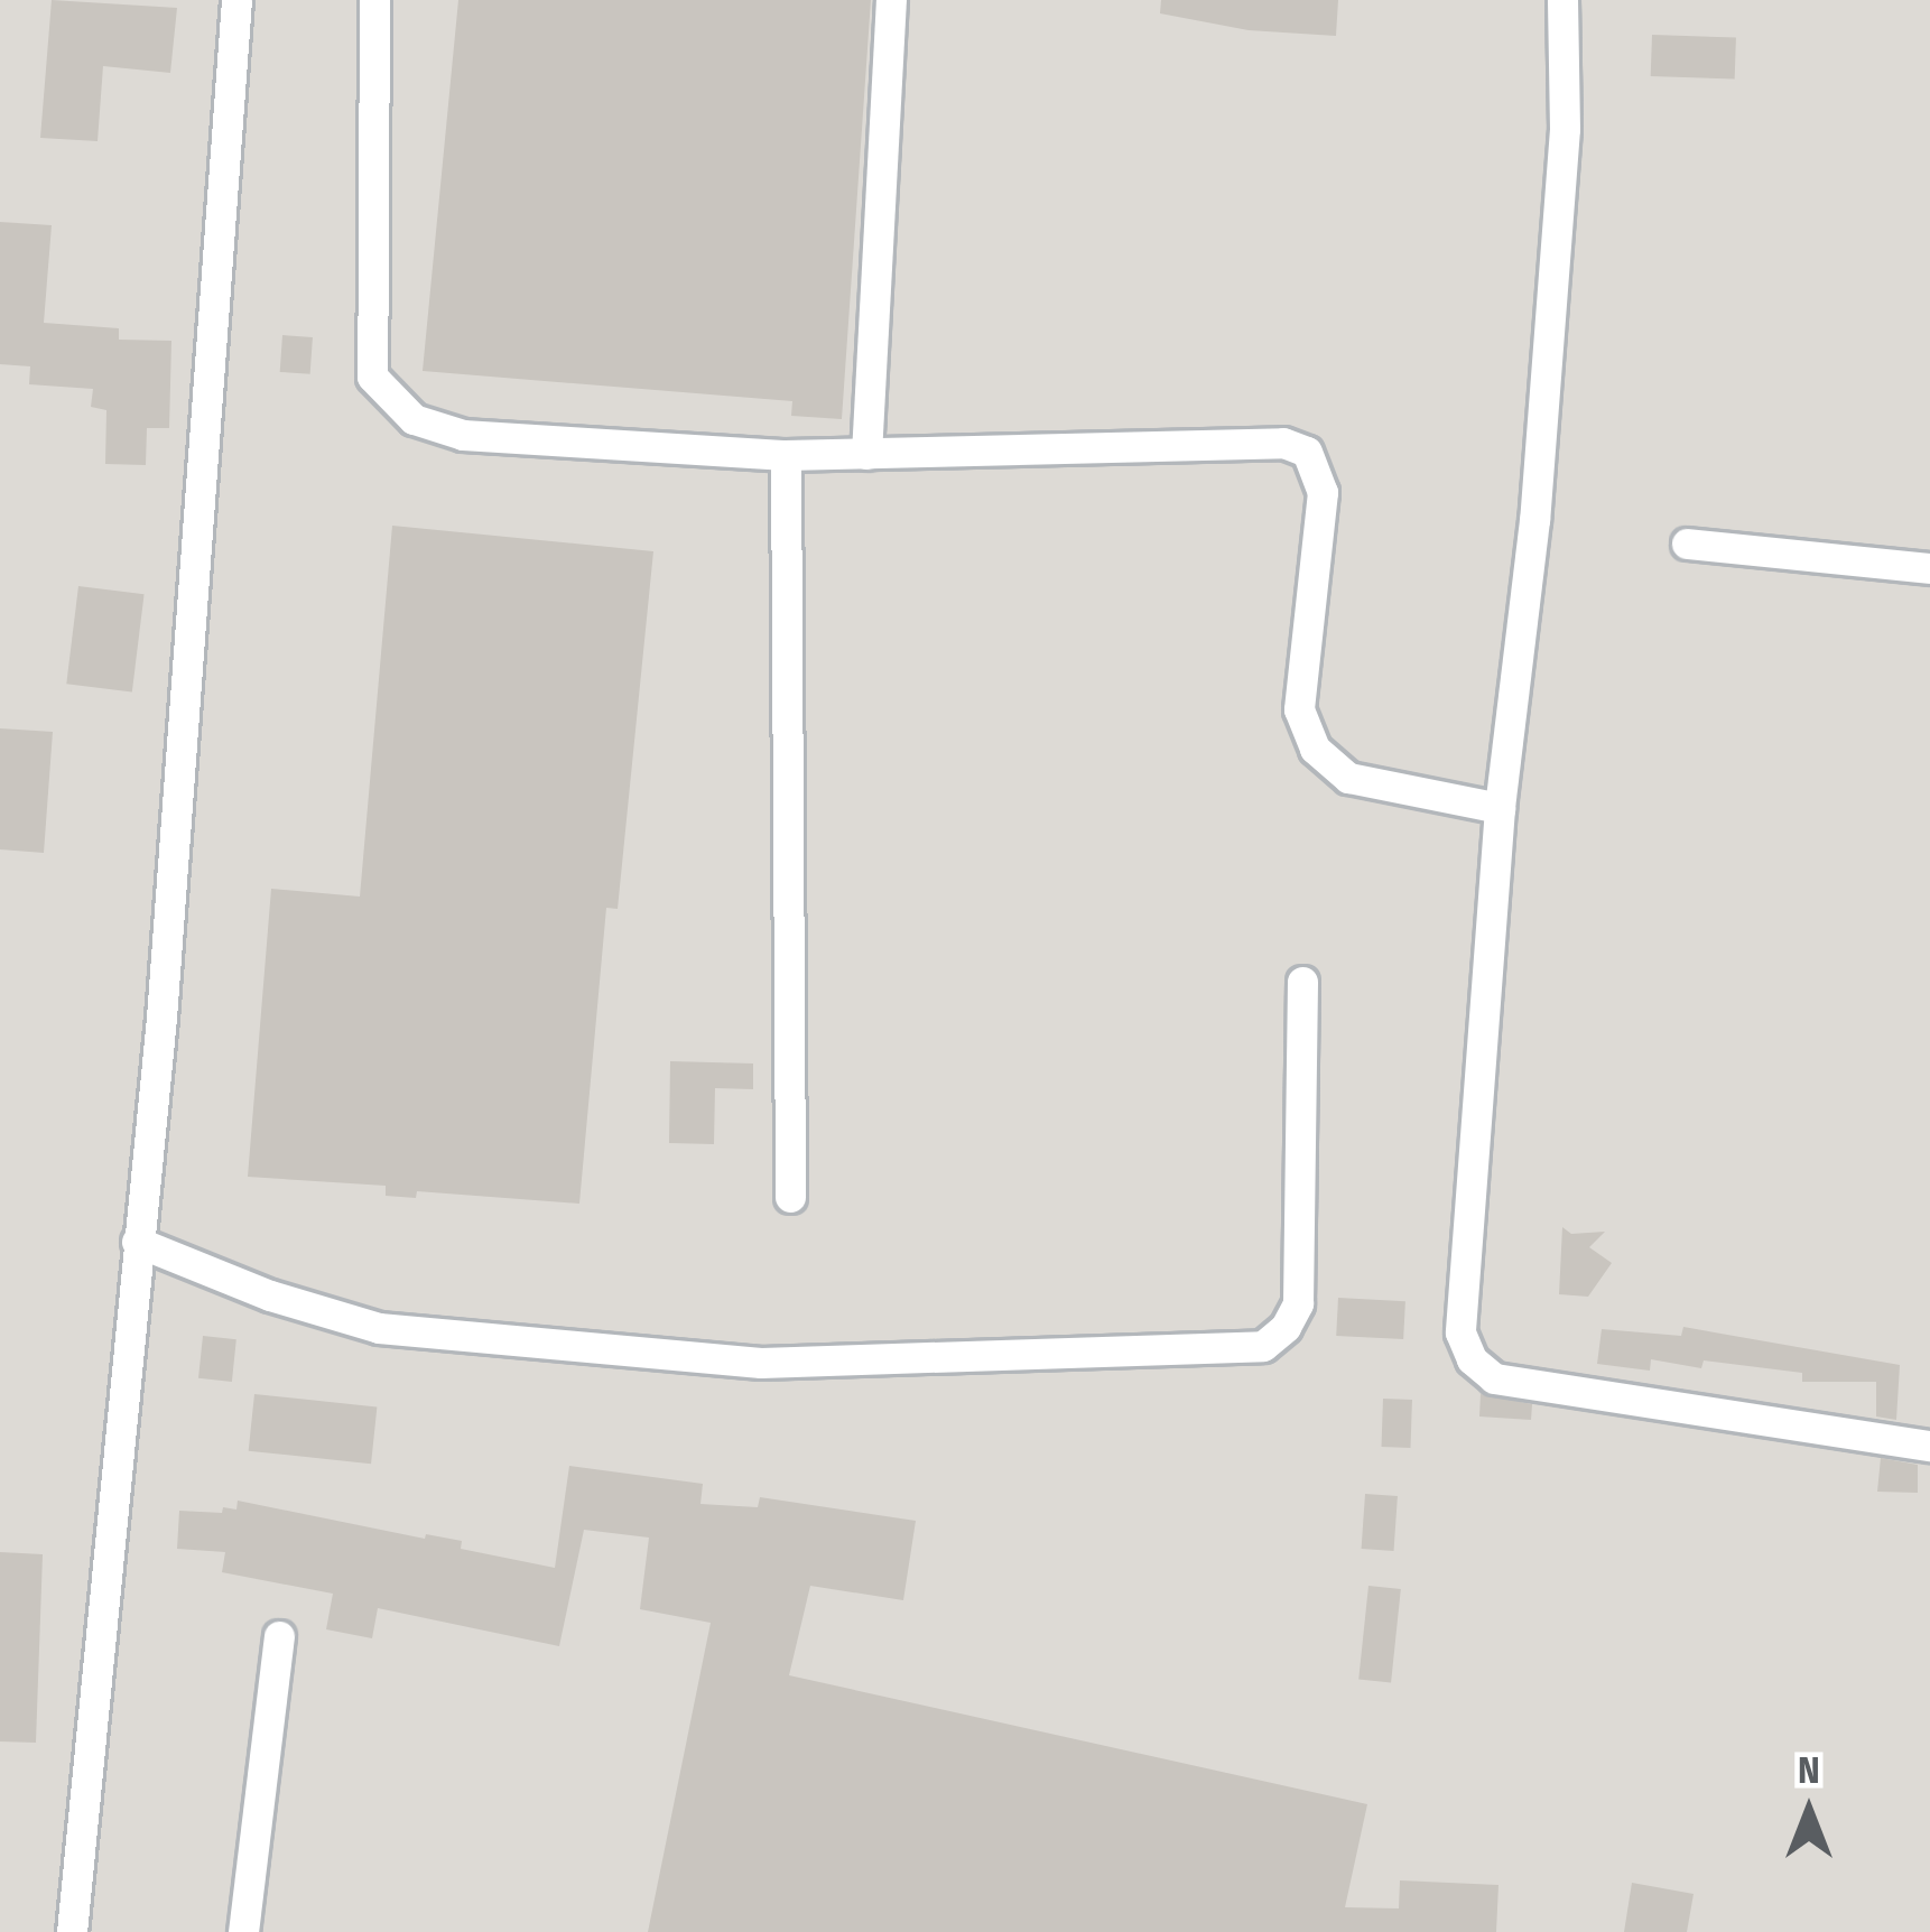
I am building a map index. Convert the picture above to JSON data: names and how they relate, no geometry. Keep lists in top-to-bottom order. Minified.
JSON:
{"north":"top"}
